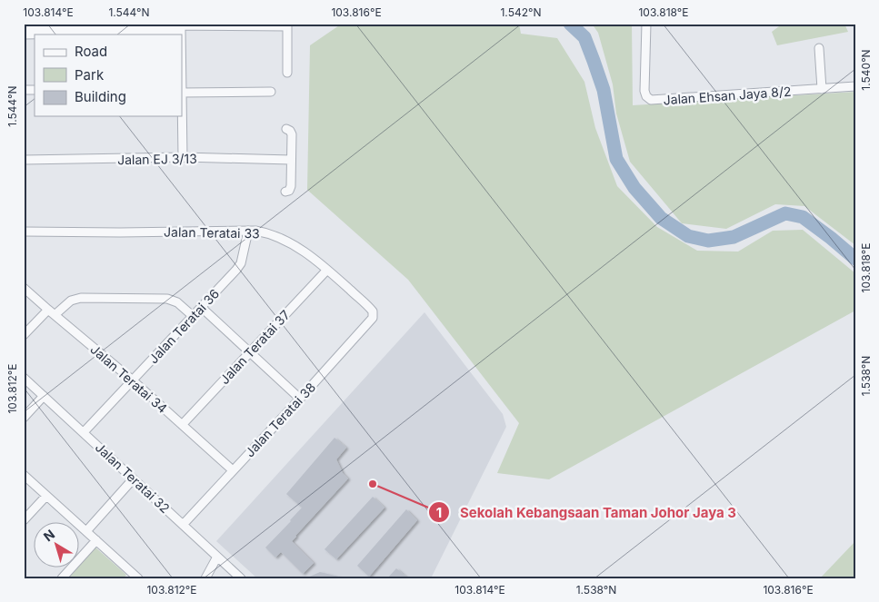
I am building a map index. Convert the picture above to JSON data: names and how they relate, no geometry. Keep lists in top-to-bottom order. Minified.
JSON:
{"streets":{"street":["Jalan Ehsan Jaya 8/2","Jalan EJ 3/13","Jalan Teratai 33","Jalan Teratai 36","Jalan Teratai 37","Jalan Teratai 34","Jalan Teratai 38","Jalan Teratai 32"]},"crossings":[["Jalan Teratai 33","Jalan Teratai 36"],["Jalan Teratai 33","Jalan Teratai 37"],["Jalan Teratai 33","Jalan Teratai 38"],["Jalan Teratai 36","Jalan Teratai 34"],["Jalan Teratai 36","Jalan Teratai 32"],["Jalan Teratai 37","Jalan Teratai 34"],["Jalan Teratai 34","Jalan Teratai 38"],["Jalan Teratai 38","Jalan Teratai 32"]],"places":["Sekolah Kebangsaan Taman Johor Jaya 3"],"legend":["Road","Park","Building"],"north":"top left","coordinates":["103.814°E","1.544°N","103.816°E","1.542°N","103.818°E","1.540°N","1.538°N","103.812°E"]}
